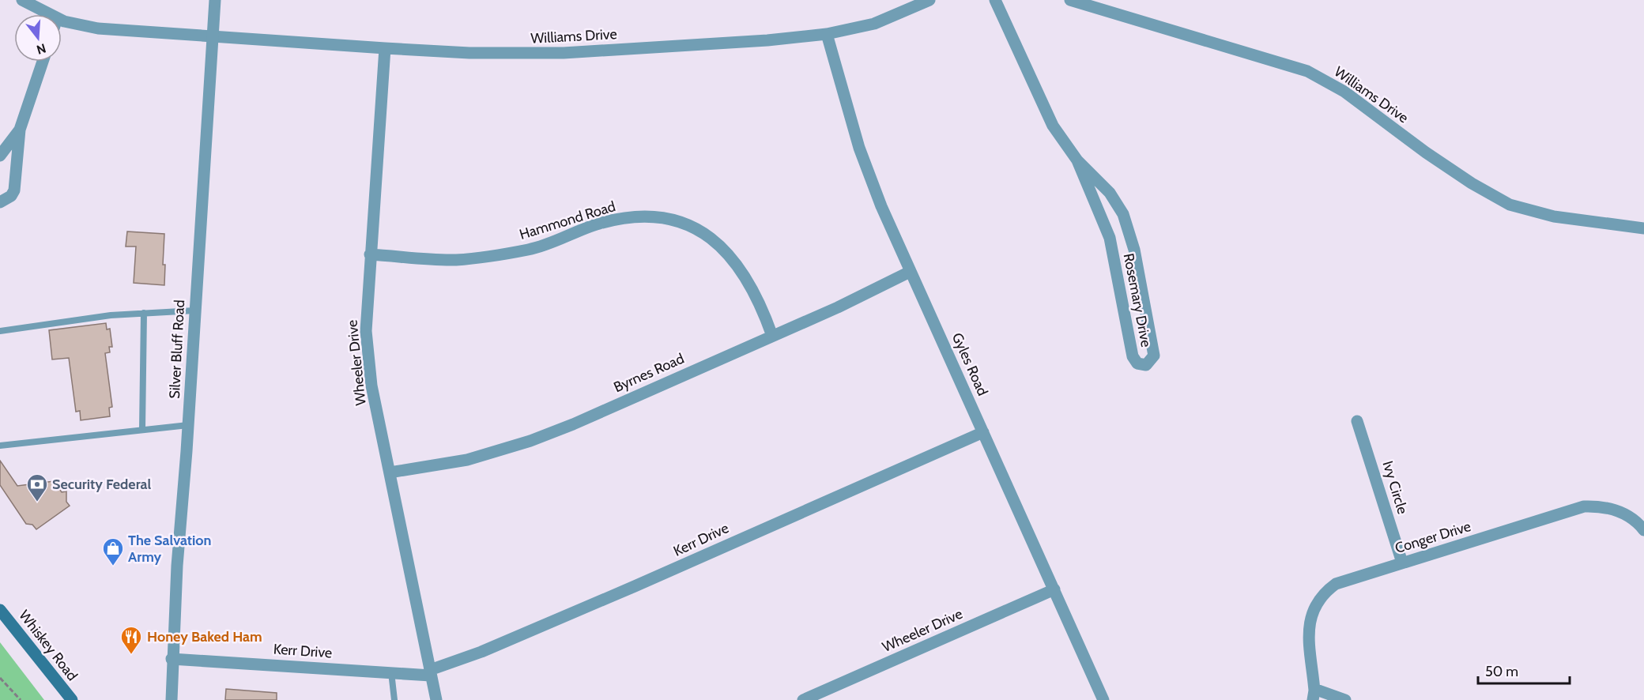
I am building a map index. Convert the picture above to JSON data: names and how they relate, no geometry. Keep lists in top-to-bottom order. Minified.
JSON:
{"streets":{"main road":["Whiskey Road"],"street":["Williams Drive","Hammond Road","Rosemary Drive","Silver Bluff Road","Wheeler Drive","Gyles Road","Byrnes Road","Ivy Circle","Conger Drive","Kerr Drive"]},"crossings":[["Williams Drive","Silver Bluff Road"],["Williams Drive","Wheeler Drive"],["Williams Drive","Gyles Road"],["Hammond Road","Wheeler Drive"],["Hammond Road","Byrnes Road"],["Silver Bluff Road","Kerr Drive"],["Wheeler Drive","Gyles Road"],["Wheeler Drive","Byrnes Road"],["Wheeler Drive","Kerr Drive"],["Gyles Road","Byrnes Road"],["Gyles Road","Kerr Drive"],["Ivy Circle","Conger Drive"]],"places":{"bank":["Security Federal"],"shop":["The Salvation Army"],"restaurant":["Honey Baked Ham"]},"scale_bar":"50 m","north":"bottom"}
